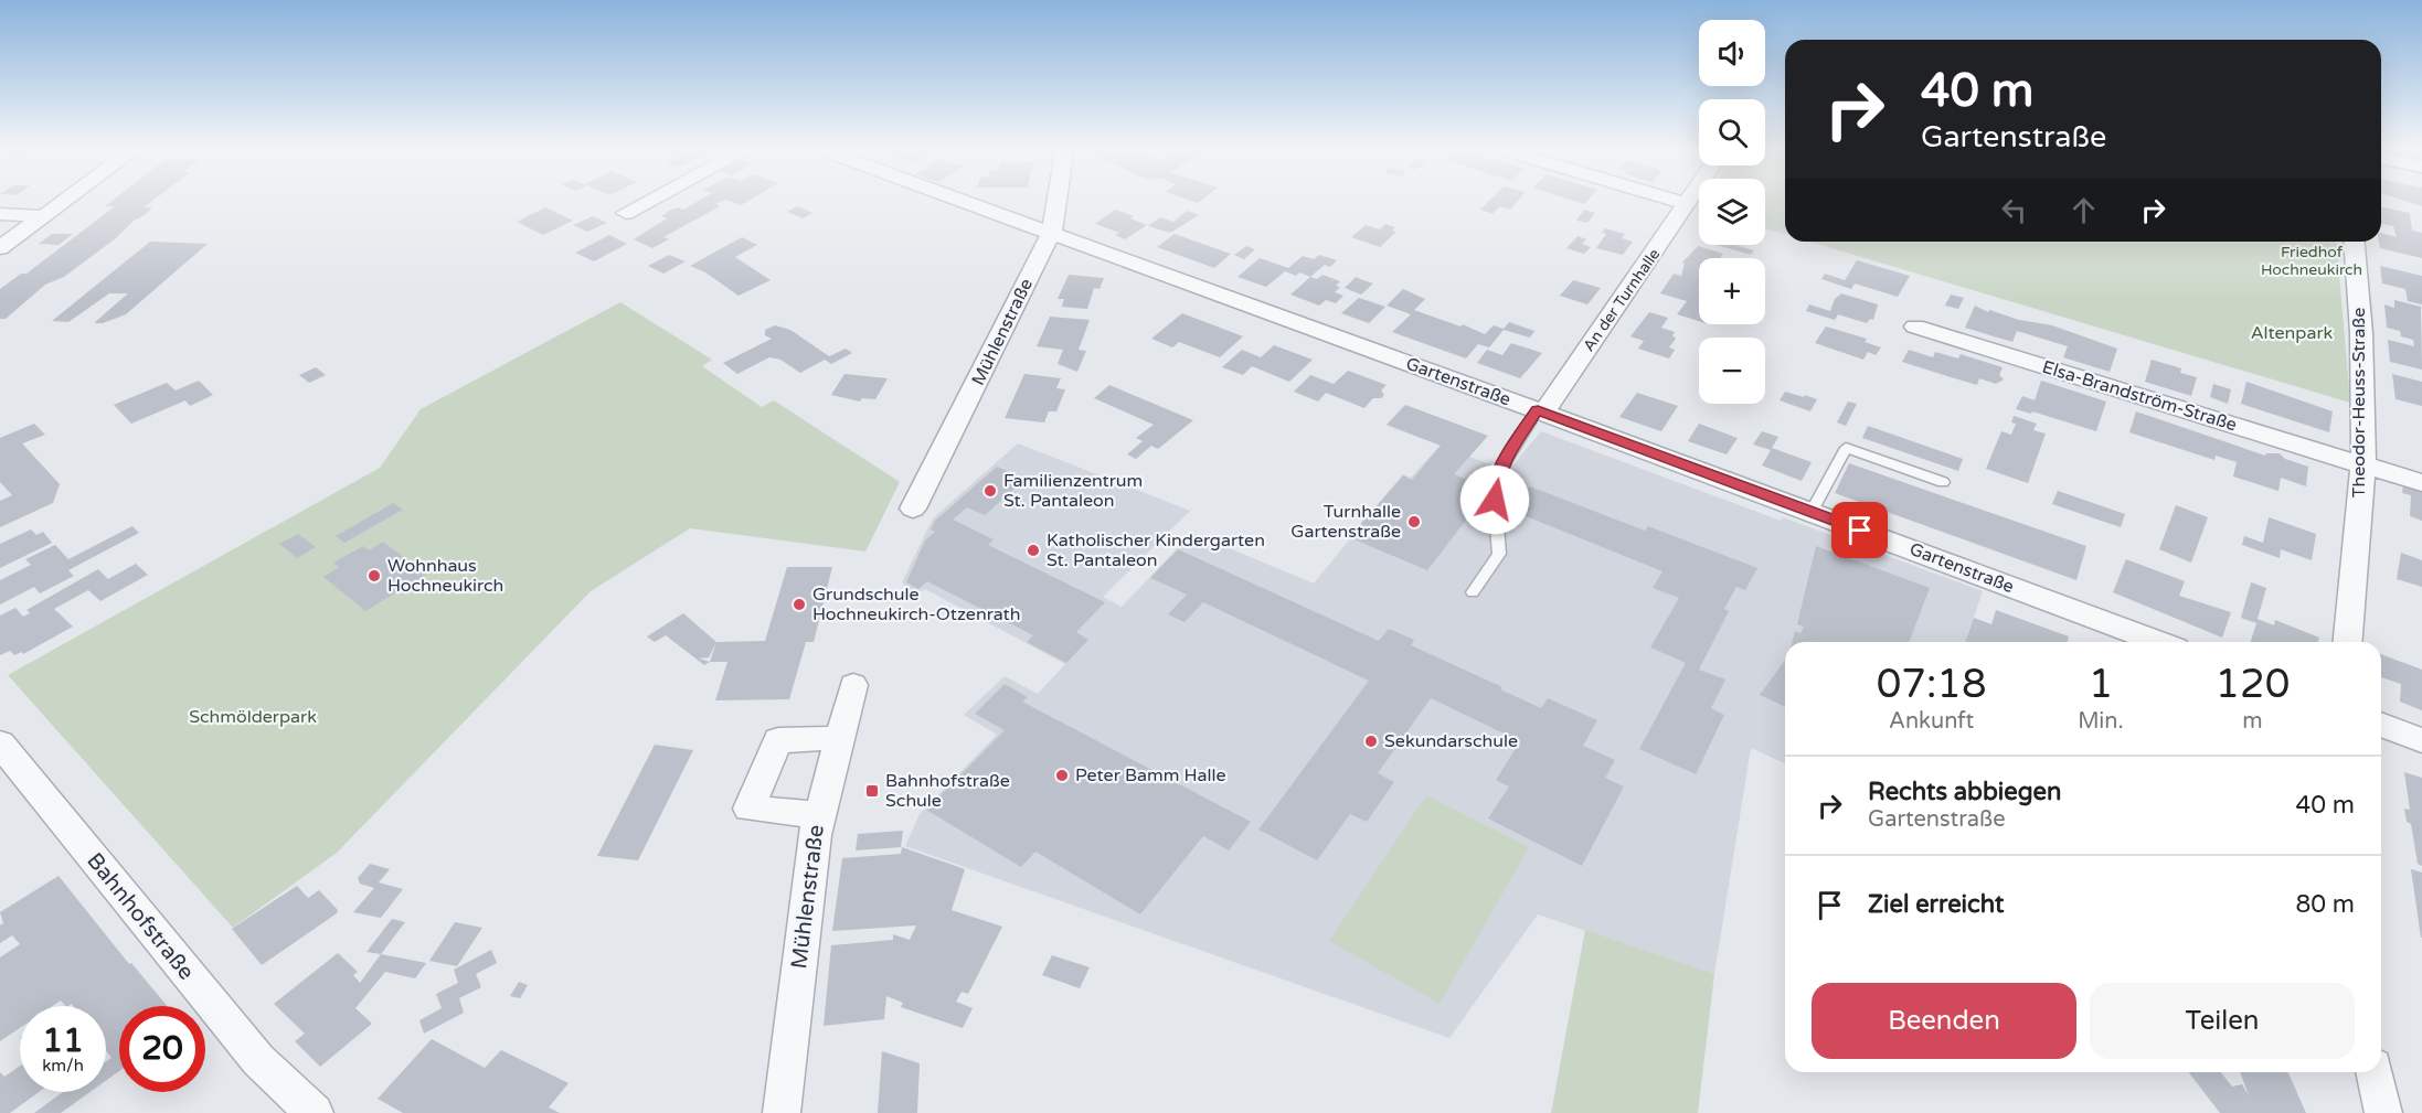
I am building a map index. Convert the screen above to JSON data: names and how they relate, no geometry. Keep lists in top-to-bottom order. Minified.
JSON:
{"streets":{"street":["An der Turnhalle","Mühlenstraße","Gartenstraße","Elsa-Brandström-Straße","Theodor-Heuss-Straße","Bahnhofstraße"]},"crossings":[["An der Turnhalle","Gartenstraße"],["Mühlenstraße","Gartenstraße"],["Elsa-Brandström-Straße","Theodor-Heuss-Straße"]],"parks":["Friedhof Hochneukirch","Altenpark","Schmölderpark"],"places":{"other":["Familienzentrum St. Pantaleon","Turnhalle Gartenstraße","Katholischer Kindergarten St. Pantaleon","Wohnhaus Hochneukirch","Grundschule Hochneukirch-Otzenrath","Sekundarschule","Peter Bamm Halle"],"transit":["Bahnhofstraße Schule"]},"page":{"map_buttons":["+","−"],"turn":["40 m","Gartenstraße"],"eta":["07:18","Ankunft","1","Min.","120","m"],"list":[{"name":"Rechts abbiegen","note":"Gartenstraße","value":"40 m"},{"name":"Ziel erreicht","value":"80 m"}],"buttons":["Beenden","Teilen"],"speed":"11 km/h","limit":"20"}}
